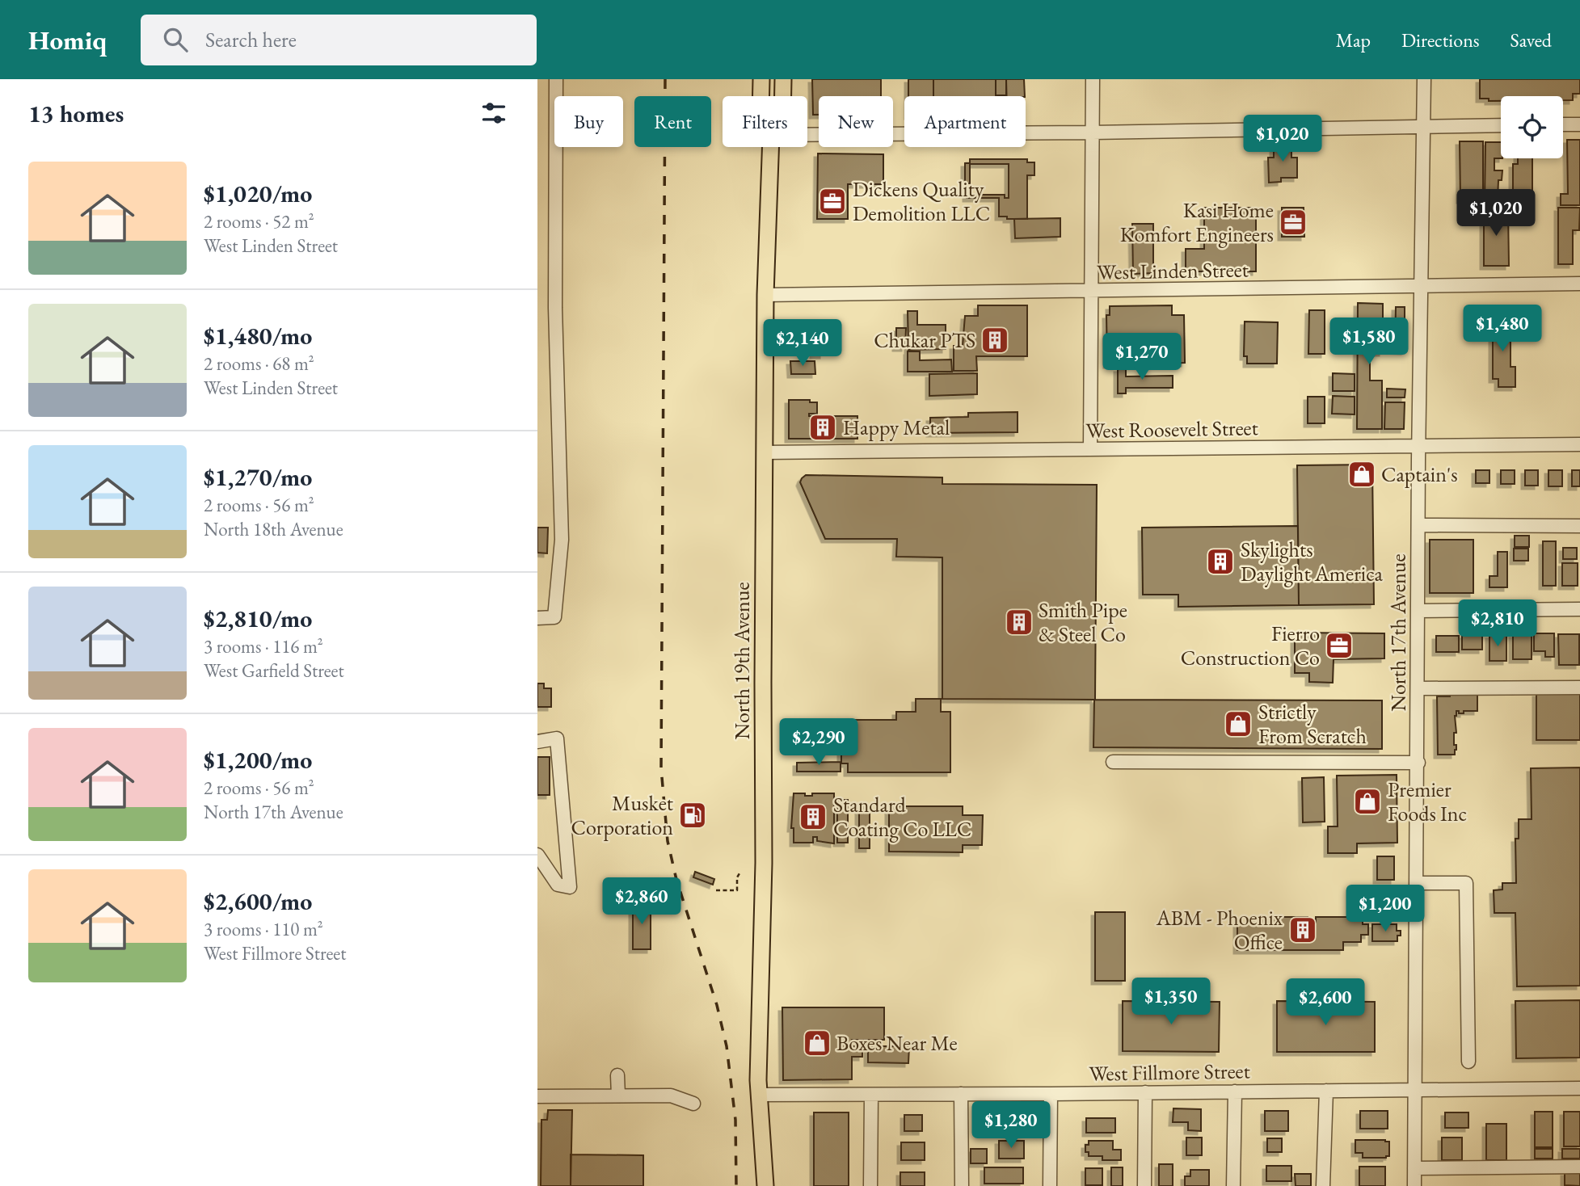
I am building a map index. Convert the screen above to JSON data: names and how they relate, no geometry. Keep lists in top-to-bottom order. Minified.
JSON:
{"streets":{"main road":["North 19th Avenue"],"street":["West Linden Street","West Roosevelt Street","North 17th Avenue","West Fillmore Street"]},"crossings":[["West Linden Street","North 17th Avenue"],["West Linden Street","North 19th Avenue"],["West Roosevelt Street","North 17th Avenue"],["West Roosevelt Street","North 19th Avenue"],["North 17th Avenue","West Fillmore Street"],["North 19th Avenue","West Fillmore Street"]],"places":{"office":["Dickens Quality Demolition LLC","Kasi Home Komfort Engineers","Fierro Construction Co"],"building":["Chukar PTS","Happy Metal","Skylights Daylight America","Smith Pipe & Steel Co","Standard Coating Co LLC","ABM - Phoenix Office"],"shop":["Captain's","Strictly From Scratch","Premier Foods Inc","Boxes Near Me"],"fuel station":["Musket Corporation"]},"page":{"header":"Homiq","search":"Search here","nav":["Map","Directions","Saved"],"heading":"13 homes","chip":["Buy","Rent","Filters","New","Apartment"],"price":["$1,020","$1,020","$1,480","$1,580","$2,140","$1,270","$2,810","$2,290","$2,860","$1,200","$1,350","$2,600","$1,280"],"list":[{"name":"$1,020/mo","note":"2 rooms · 52 m² · West Linden Street"},{"name":"$1,480/mo","note":"2 rooms · 68 m² · West Linden Street"},{"name":"$1,270/mo","note":"2 rooms · 56 m² · North 18th Avenue"},{"name":"$2,810/mo","note":"3 rooms · 116 m² · West Garfield Street"},{"name":"$1,200/mo","note":"2 rooms · 56 m² · North 17th Avenue"},{"name":"$2,600/mo","note":"3 rooms · 110 m² · West Fillmore Street"}]}}
